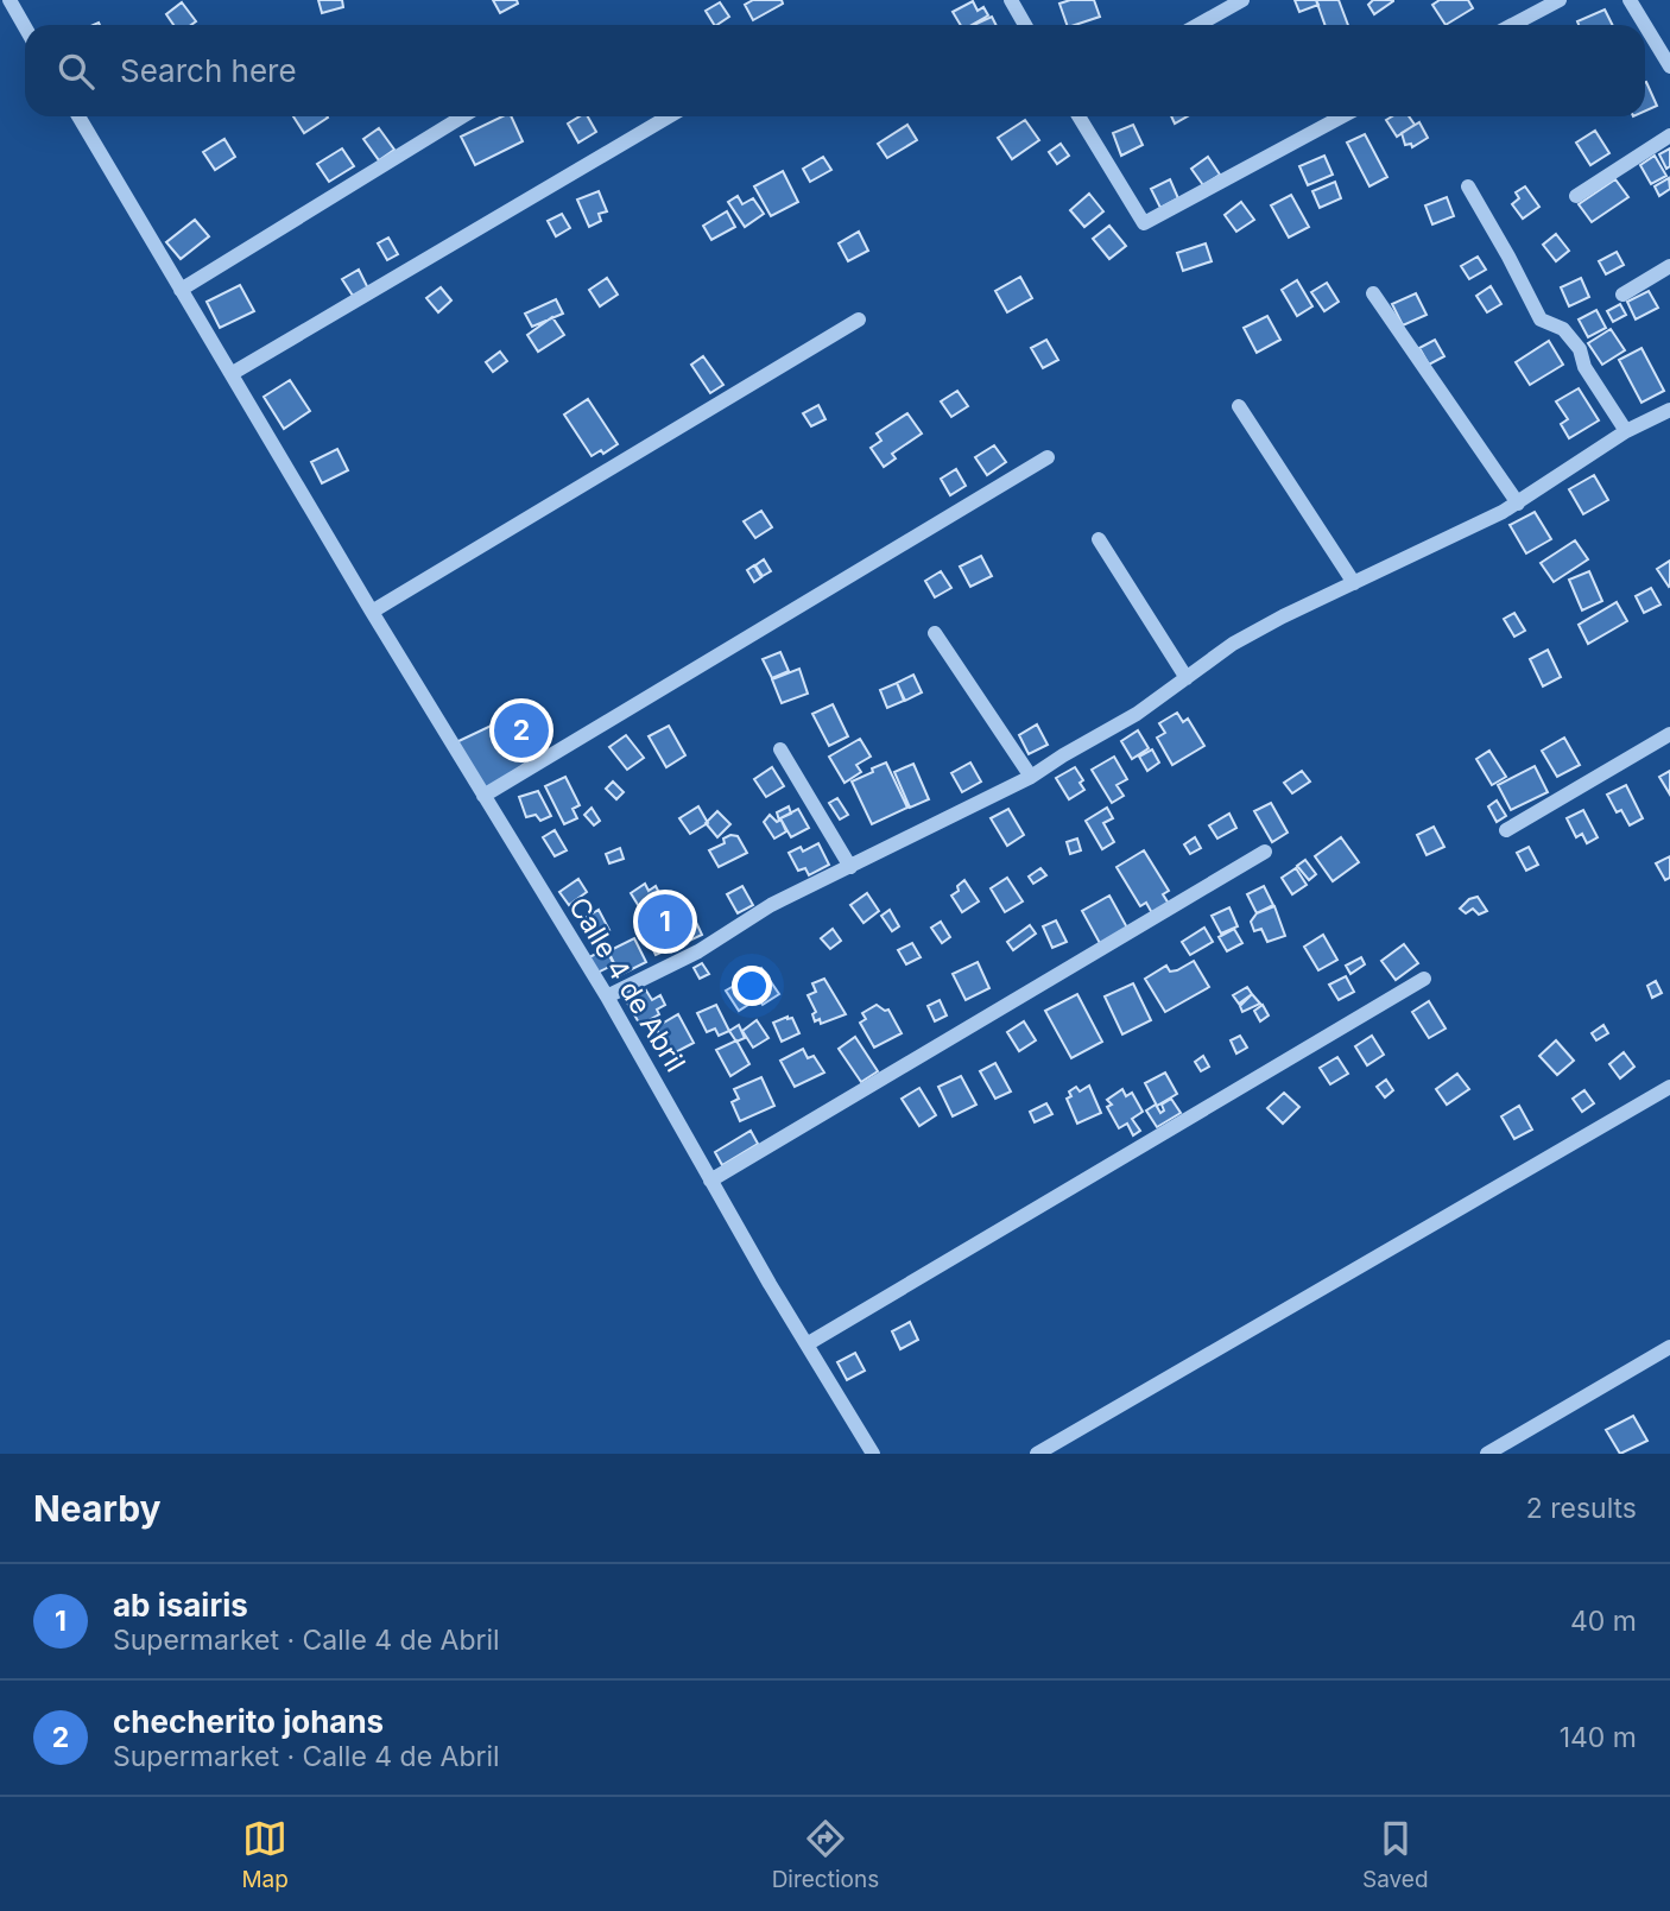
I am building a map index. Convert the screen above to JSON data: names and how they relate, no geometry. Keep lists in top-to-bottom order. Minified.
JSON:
{"streets":{"street":["Calle 4 de Abril"]},"page":{"search":"Search here","pins":["2","1"],"heading":["Nearby","2 results"],"list":[{"mark":"1","name":"ab isairis","note":"Supermarket · Calle 4 de Abril","value":"40 m"},{"mark":"2","name":"checherito johans","note":"Supermarket · Calle 4 de Abril","value":"140 m"}],"nav":["Map","Directions","Saved"]}}
